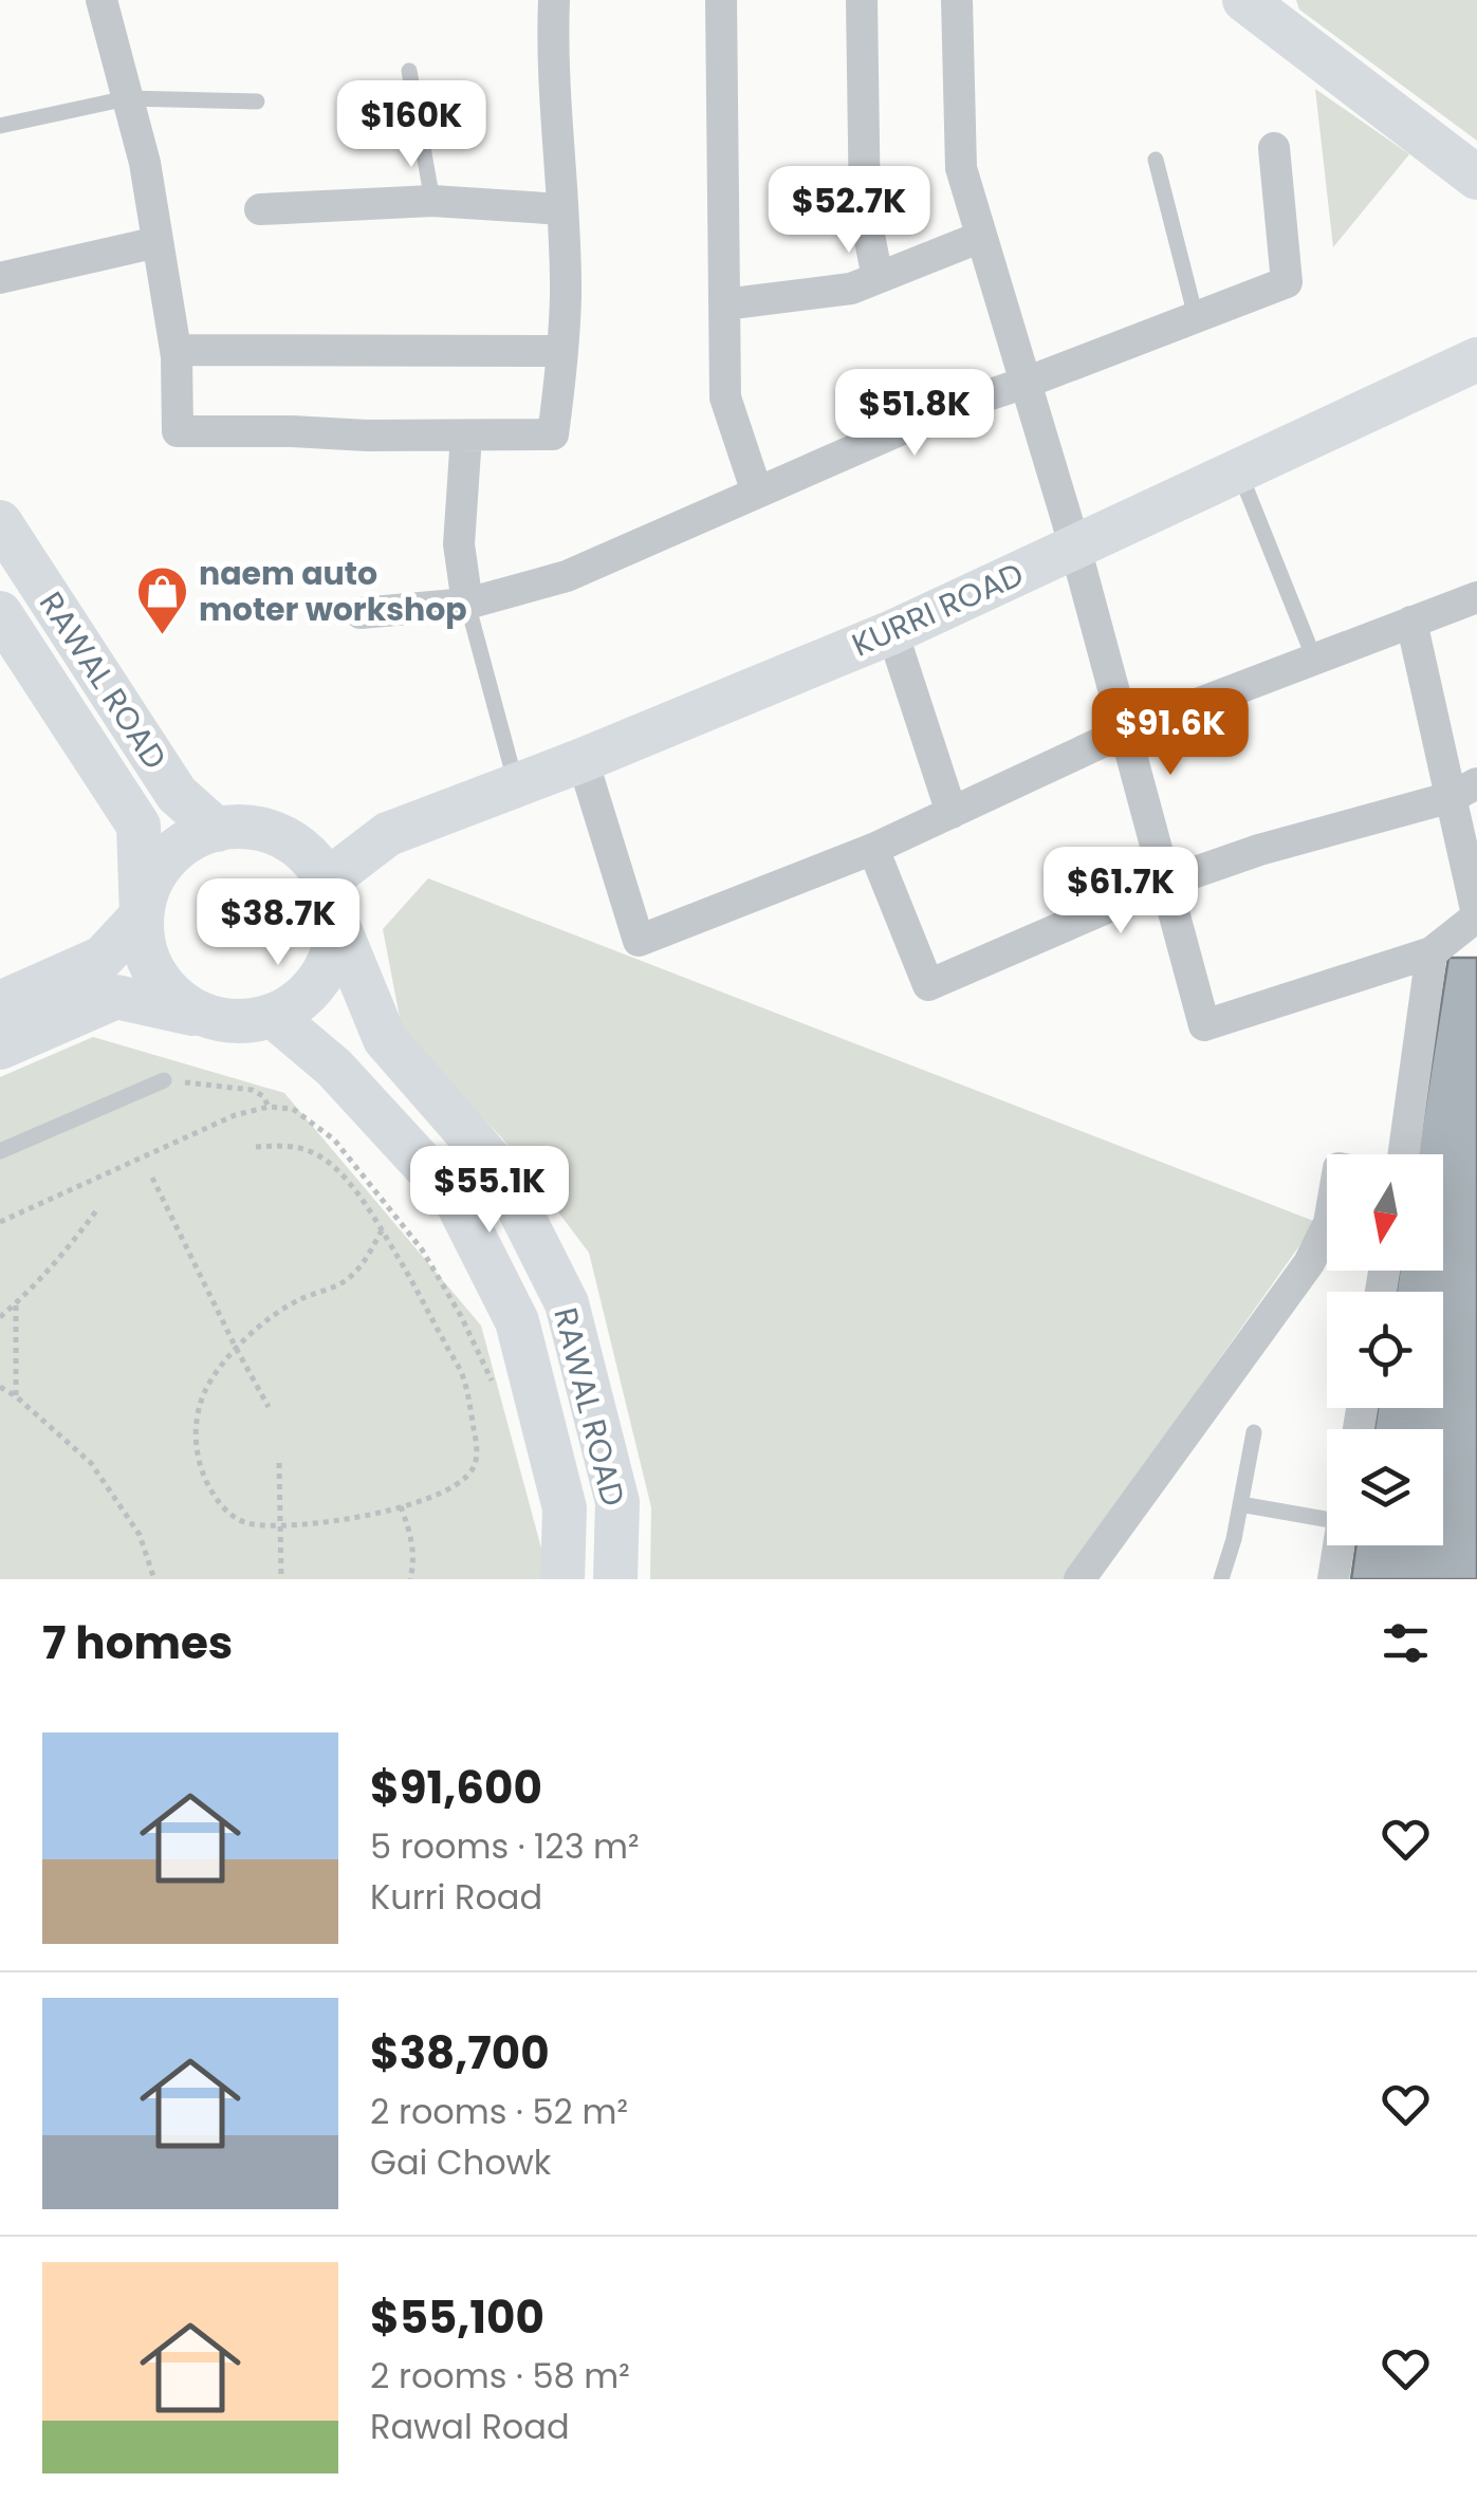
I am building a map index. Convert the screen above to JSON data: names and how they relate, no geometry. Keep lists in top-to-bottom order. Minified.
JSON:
{"streets":{"main road":["KURRI ROAD","RAWAL ROAD"]},"places":{"shop":["naem auto moter workshop"]},"north":"bottom","page":{"price":["$160K","$52.7K","$51.8K","$91.6K","$61.7K","$38.7K","$55.1K"],"heading":"7 homes","list":[{"name":"$91,600","note":"5 rooms · 123 m² · Kurri Road"},{"name":"$38,700","note":"2 rooms · 52 m² · Gai Chowk"},{"name":"$55,100","note":"2 rooms · 58 m² · Rawal Road"}]}}
